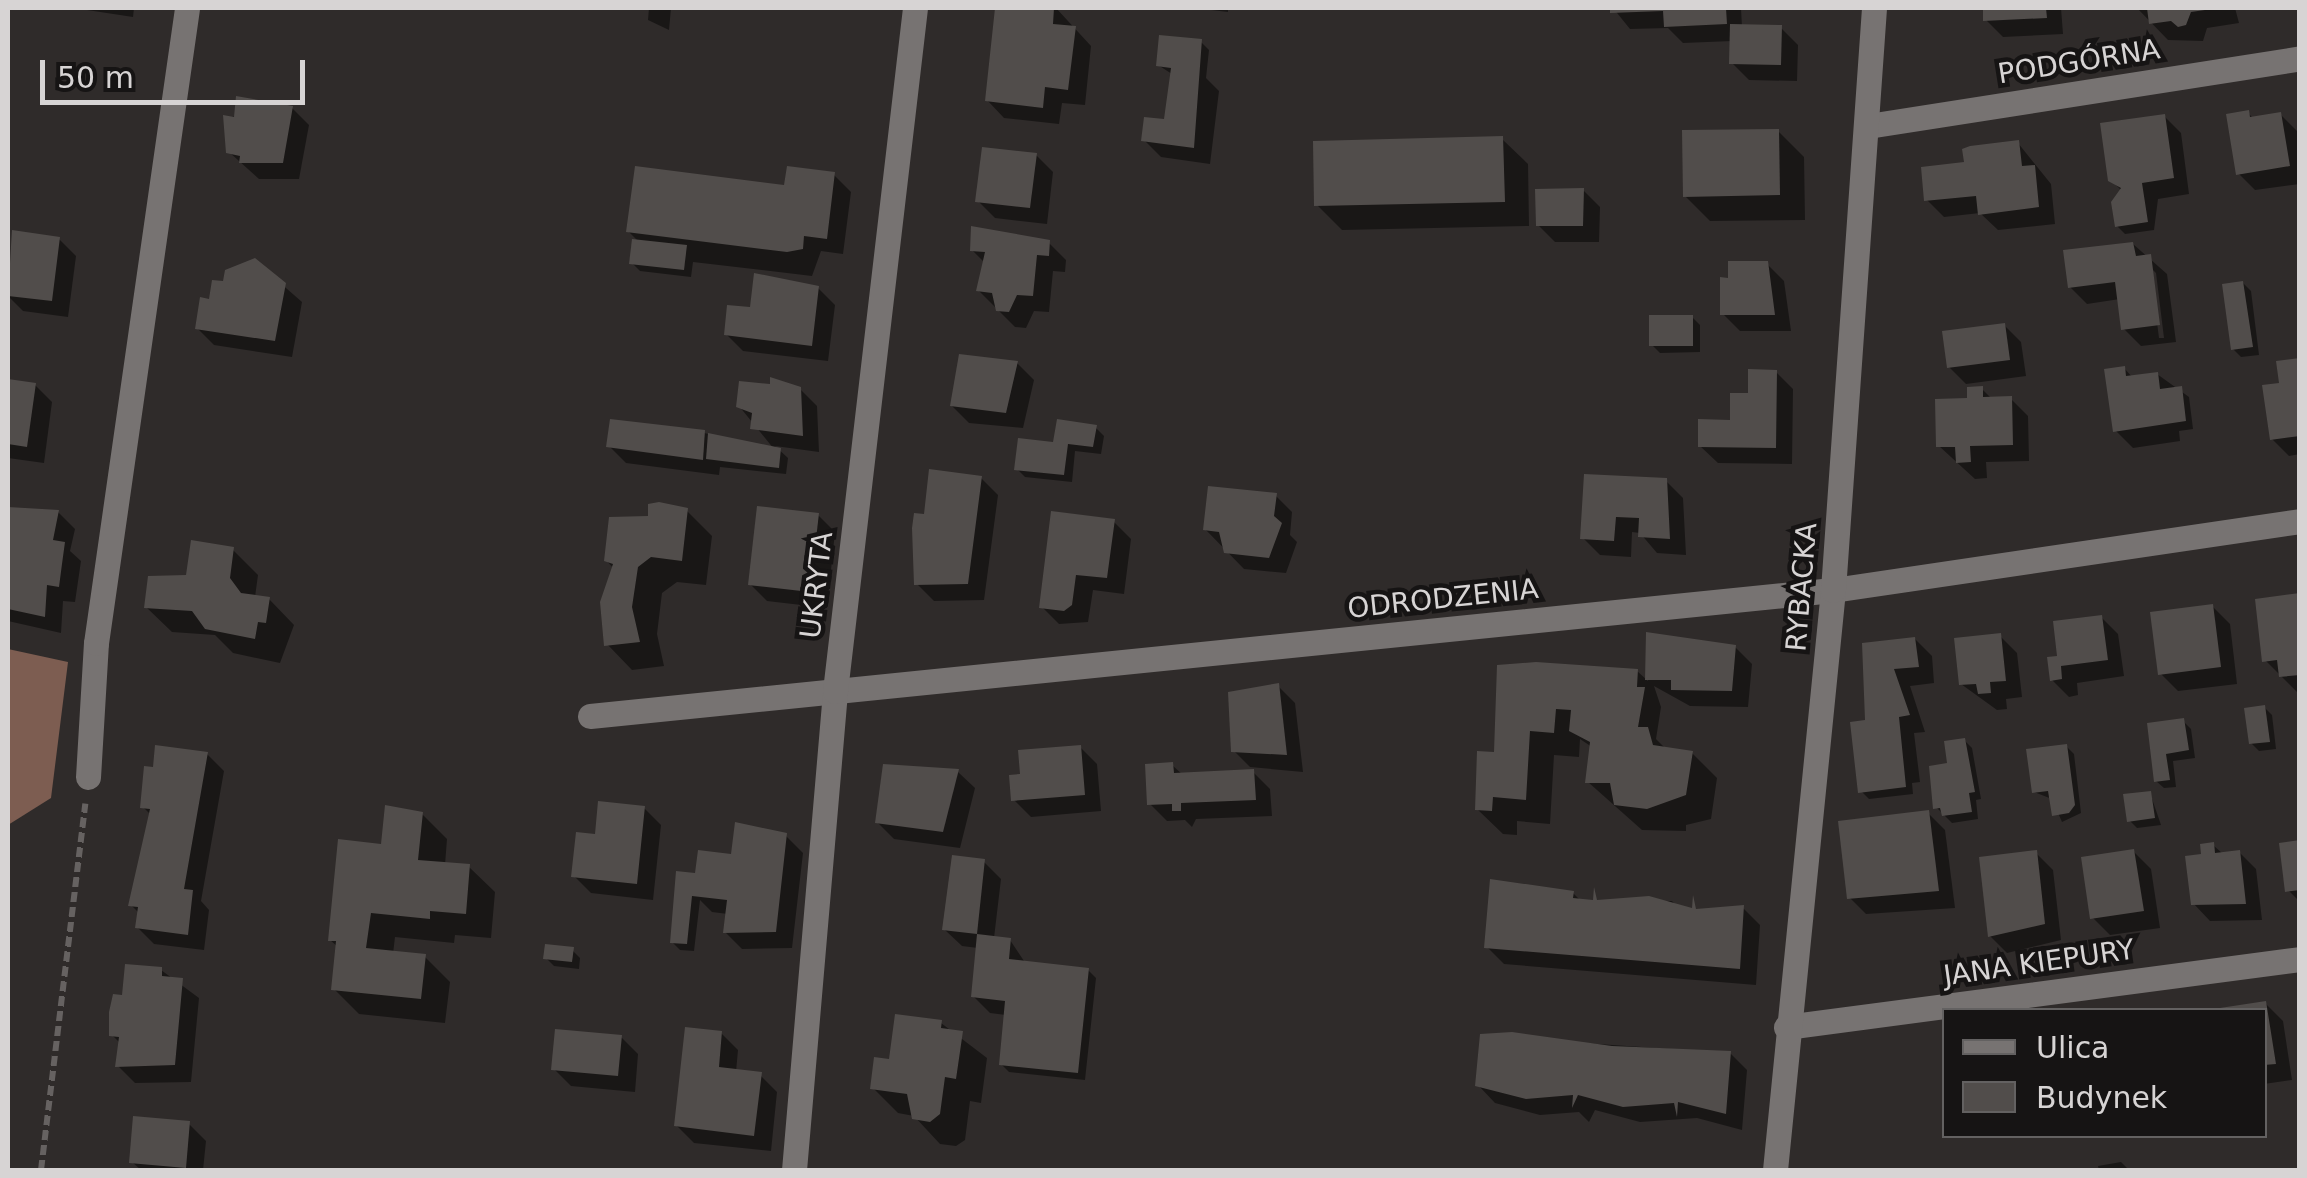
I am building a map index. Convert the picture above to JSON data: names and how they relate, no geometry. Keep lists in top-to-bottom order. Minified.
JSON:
{"streets":{"street":["PODGÓRNA","UKRYTA","RYBACKA","ODRODZENIA","JANA KIEPURY"]},"crossings":[["PODGÓRNA","RYBACKA"],["UKRYTA","ODRODZENIA"],["RYBACKA","ODRODZENIA"],["RYBACKA","JANA KIEPURY"]],"legend":["Ulica","Budynek"],"scale_bar":"50 m"}
